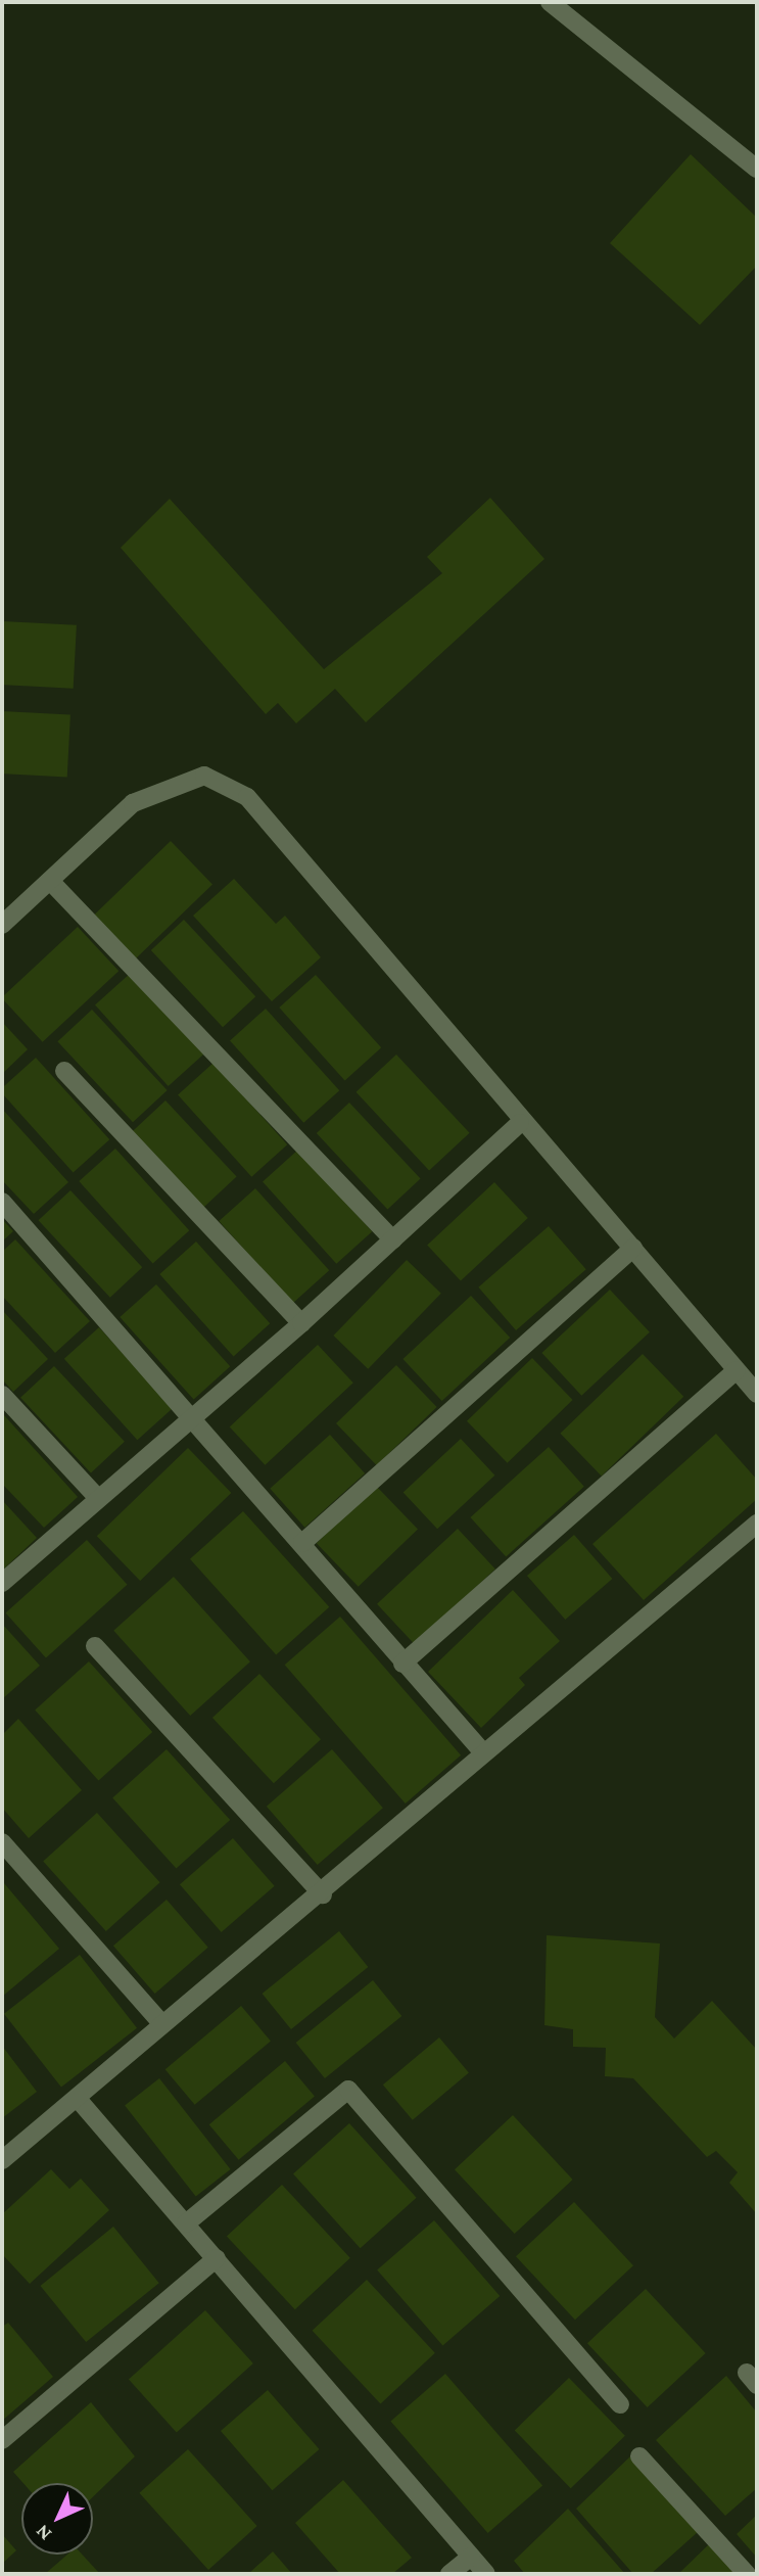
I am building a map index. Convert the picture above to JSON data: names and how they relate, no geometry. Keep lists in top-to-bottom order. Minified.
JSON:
{"north":"bottom left"}
